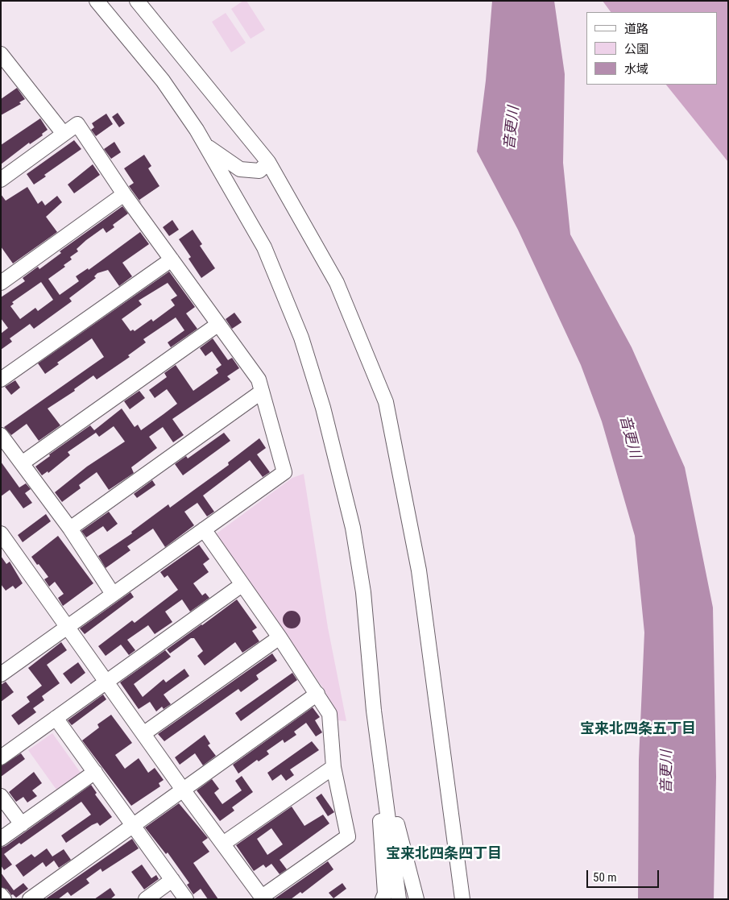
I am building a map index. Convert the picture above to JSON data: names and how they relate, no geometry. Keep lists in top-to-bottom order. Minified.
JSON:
{"districts":["宝来北四条五丁目","宝来北四条四丁目"],"water":["音更川"],"legend":["道路","公園","水域"],"scale_bar":"50 m"}
